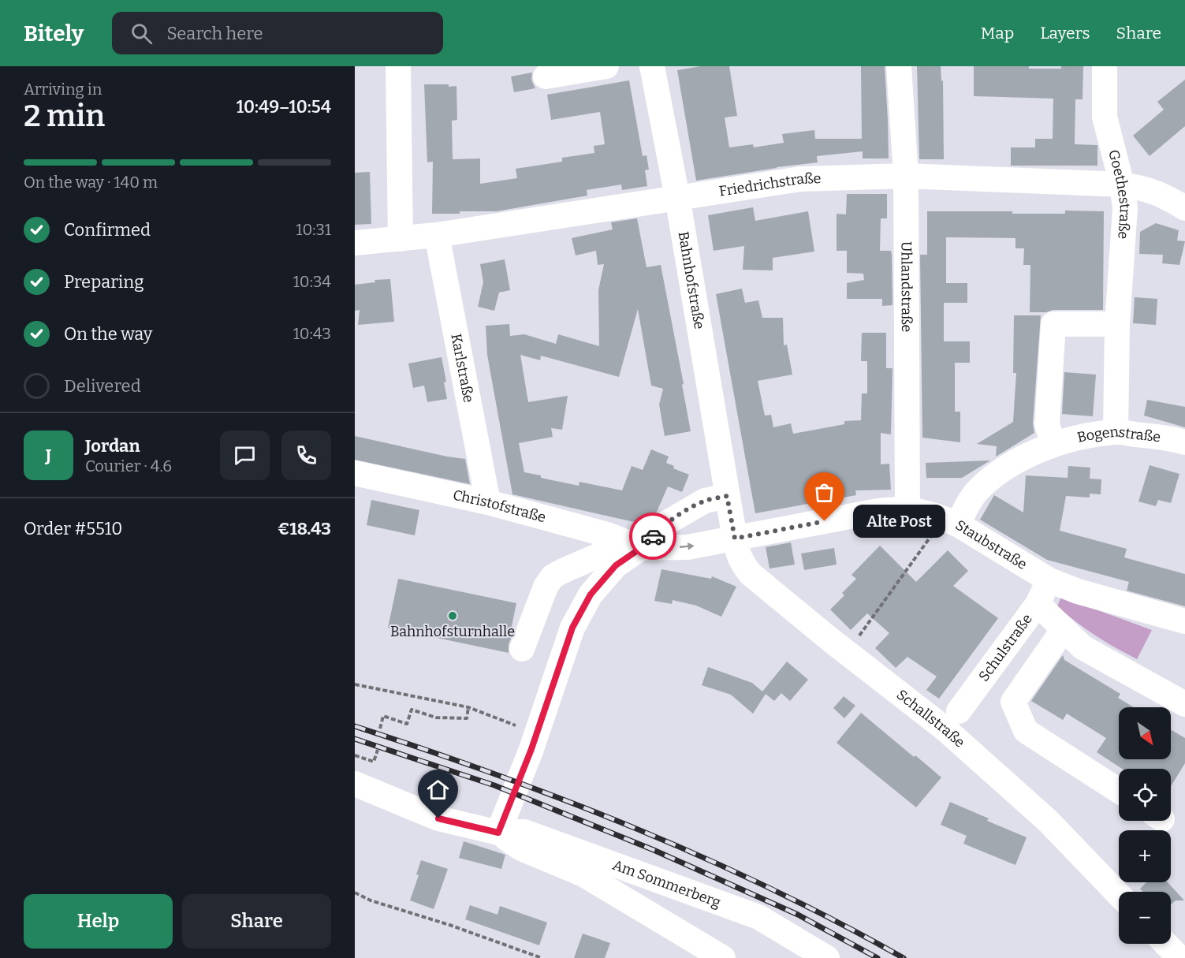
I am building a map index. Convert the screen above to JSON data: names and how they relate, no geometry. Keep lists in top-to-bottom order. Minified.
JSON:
{"streets":{"street":["Friedrichstraße","Goethestraße","Bahnhofstraße","Uhlandstraße","Karlstraße","Bogenstraße","Christofstraße","Staubstraße","Schulstraße","Schallstraße","Am Sommerberg"]},"crossings":[["Friedrichstraße","Goethestraße"],["Friedrichstraße","Bahnhofstraße"],["Friedrichstraße","Uhlandstraße"],["Friedrichstraße","Karlstraße"],["Goethestraße","Bogenstraße"],["Bahnhofstraße","Staubstraße"],["Bahnhofstraße","Schallstraße"],["Uhlandstraße","Staubstraße"],["Karlstraße","Christofstraße"],["Bogenstraße","Staubstraße"],["Staubstraße","Schulstraße"],["Staubstraße","Schallstraße"]],"places":["Alte Post","Bahnhofsturnhalle"],"north":"bottom right","page":{"header":"Bitely","search":"Search here","nav":["Map","Layers","Share"],"heading":["2 min","Arriving in","10:49–10:54"],"panel":["Jordan","Courier · 4.6","Order #5510","€18.43"],"bar":"On the way · 140 m","list":[["Confirmed","10:31"],["Preparing","10:34"],["On the way","10:43"],"Delivered"],"round":"J","bubble":"Alte Post","map_buttons":["+","−"],"buttons":["Help","Share"]}}
